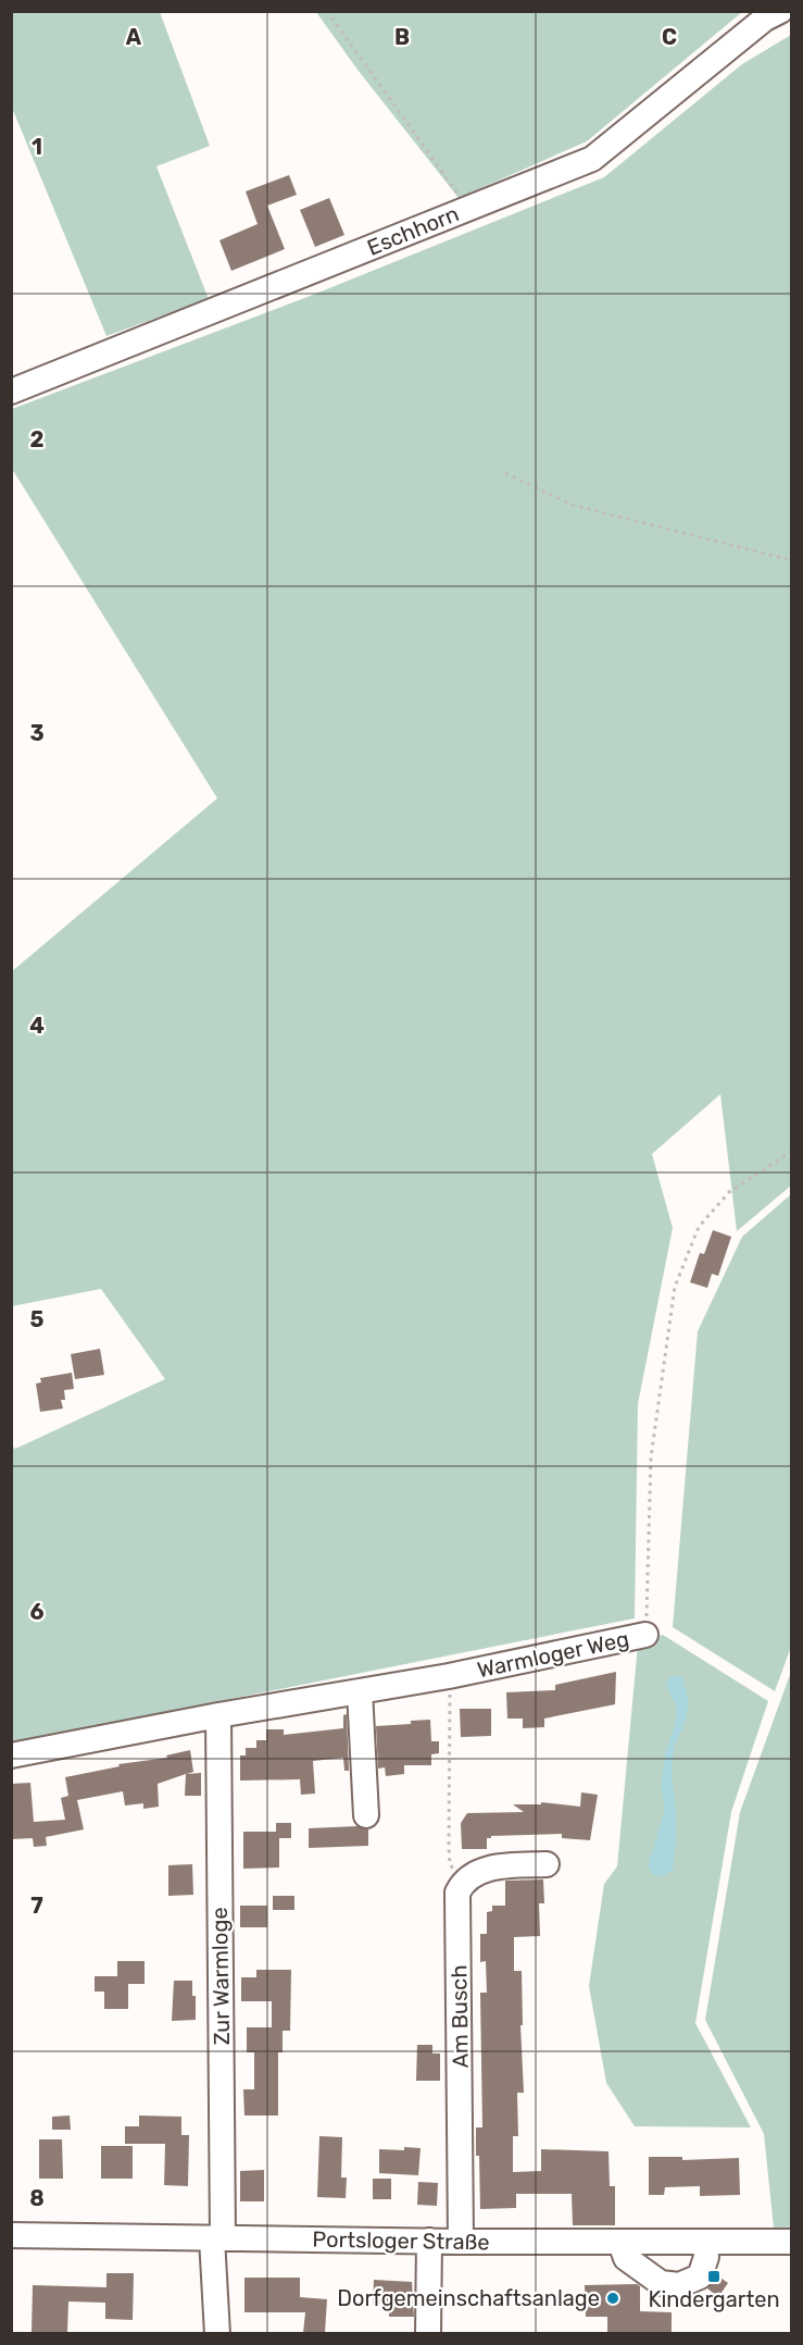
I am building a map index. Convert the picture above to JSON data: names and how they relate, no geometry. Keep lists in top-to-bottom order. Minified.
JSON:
{"streets":{"street":["Eschhorn","Warmloger Weg","Zur Warmloge","Am Busch","Portsloger Straße"]},"crossings":[["Warmloger Weg","Zur Warmloge"],["Zur Warmloge","Portsloger Straße"],["Am Busch","Portsloger Straße"]],"places":{"transit":["Kindergarten"],"other":["Dorfgemeinschaftsanlage"]},"grid":{"columns":["A","B","C"],"rows":["1","2","3","4","5","6","7","8"]}}
